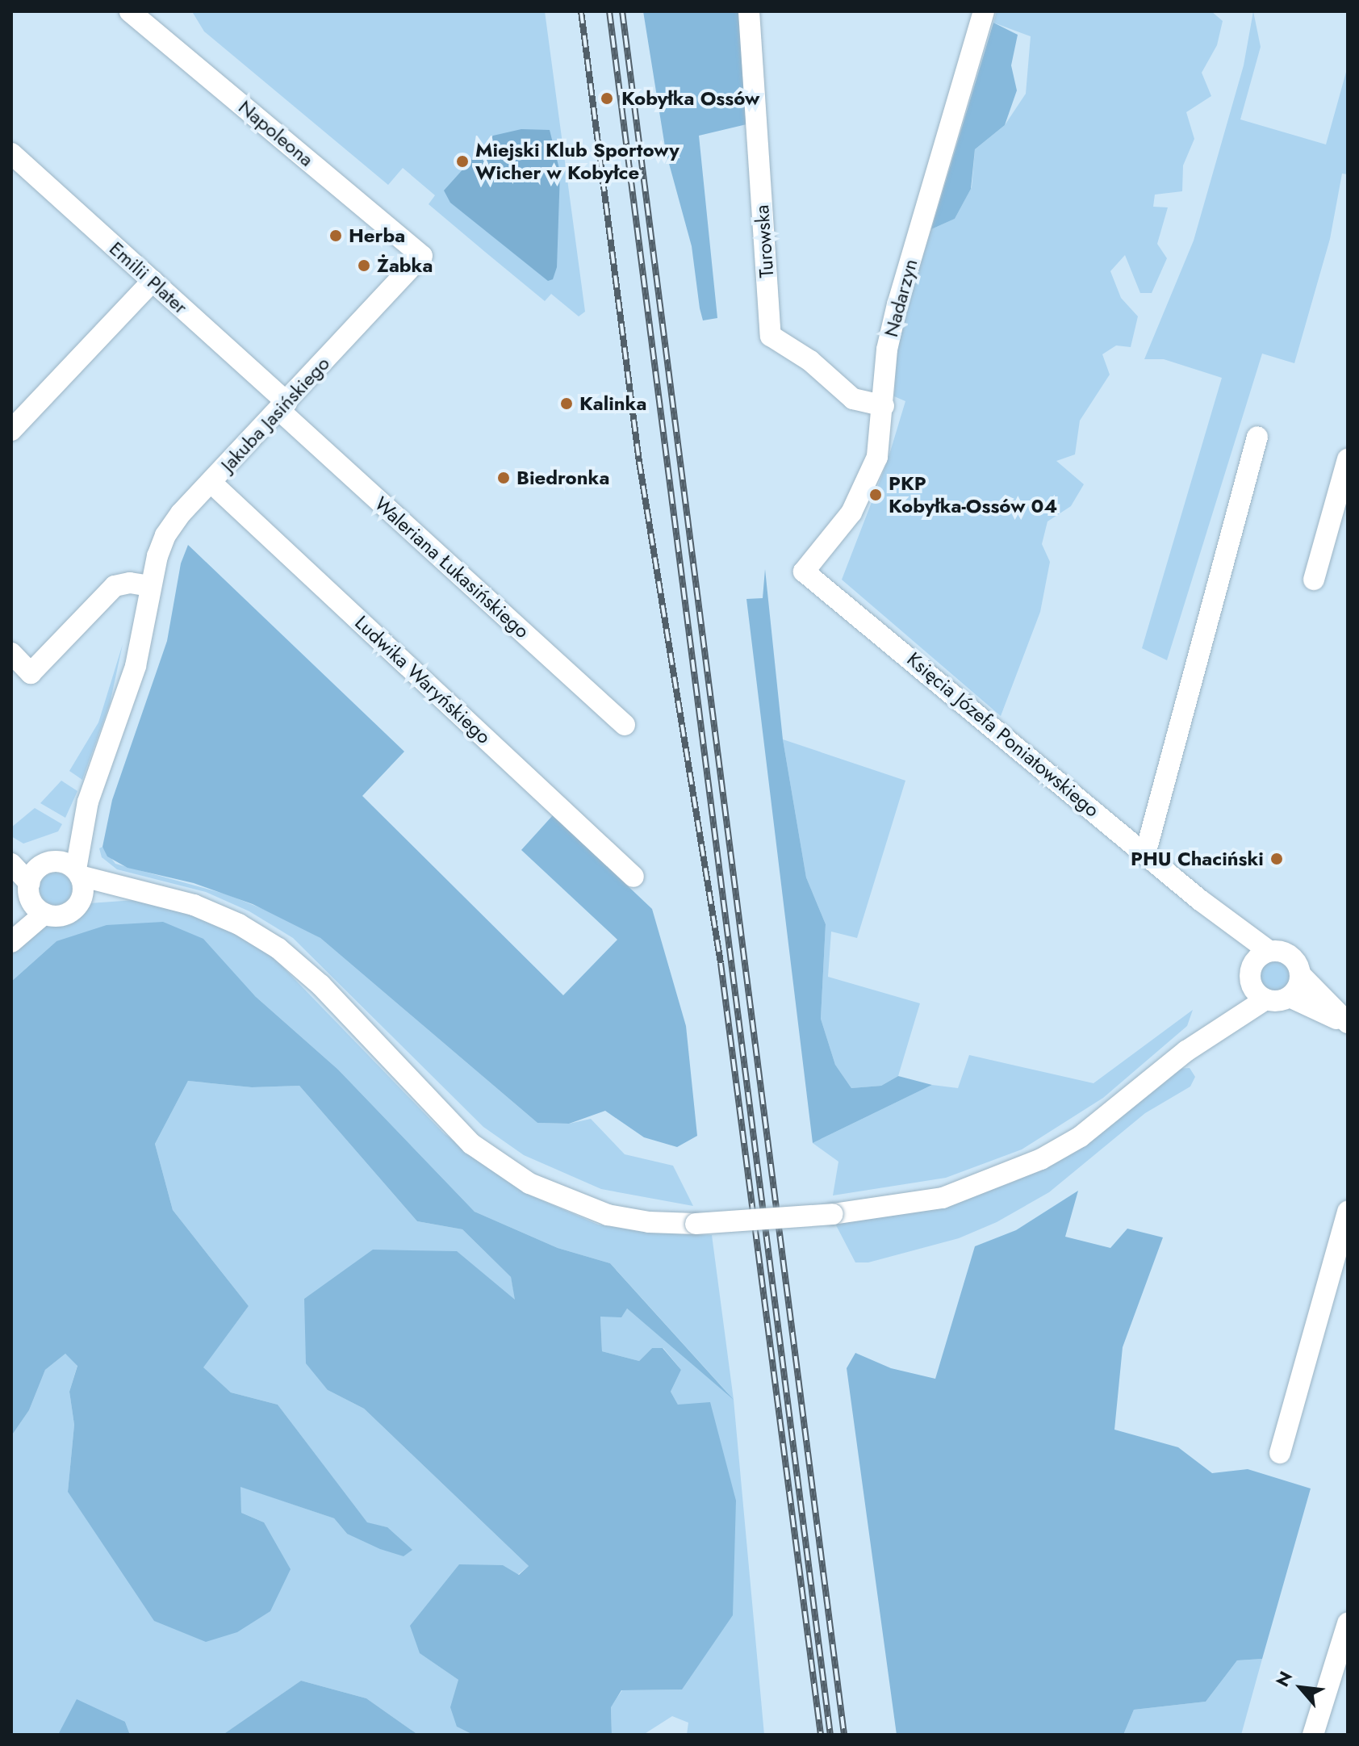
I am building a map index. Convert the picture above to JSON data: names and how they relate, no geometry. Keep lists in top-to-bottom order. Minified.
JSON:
{"streets":{"street":["Napoleona","Turowska","Emilii Plater","Nadarzyn","Jakuba Jasińskiego","Waleriana Łukasińskiego","Ludwika Waryńskiego","Księcia Józefa Poniatowskiego"]},"crossings":[["Napoleona","Jakuba Jasińskiego"],["Turowska","Nadarzyn"],["Emilii Plater","Jakuba Jasińskiego"],["Emilii Plater","Waleriana Łukasińskiego"],["Nadarzyn","Księcia Józefa Poniatowskiego"],["Jakuba Jasińskiego","Waleriana Łukasińskiego"],["Jakuba Jasińskiego","Ludwika Waryńskiego"]],"places":["Kobyłka Ossów","Miejski Klub Sportowy Wicher w Kobyłce","Herba","Żabka","Kalinka","Biedronka","PKP Kobyłka-Ossów 04","PHU Chaciński"],"north":"top left"}
